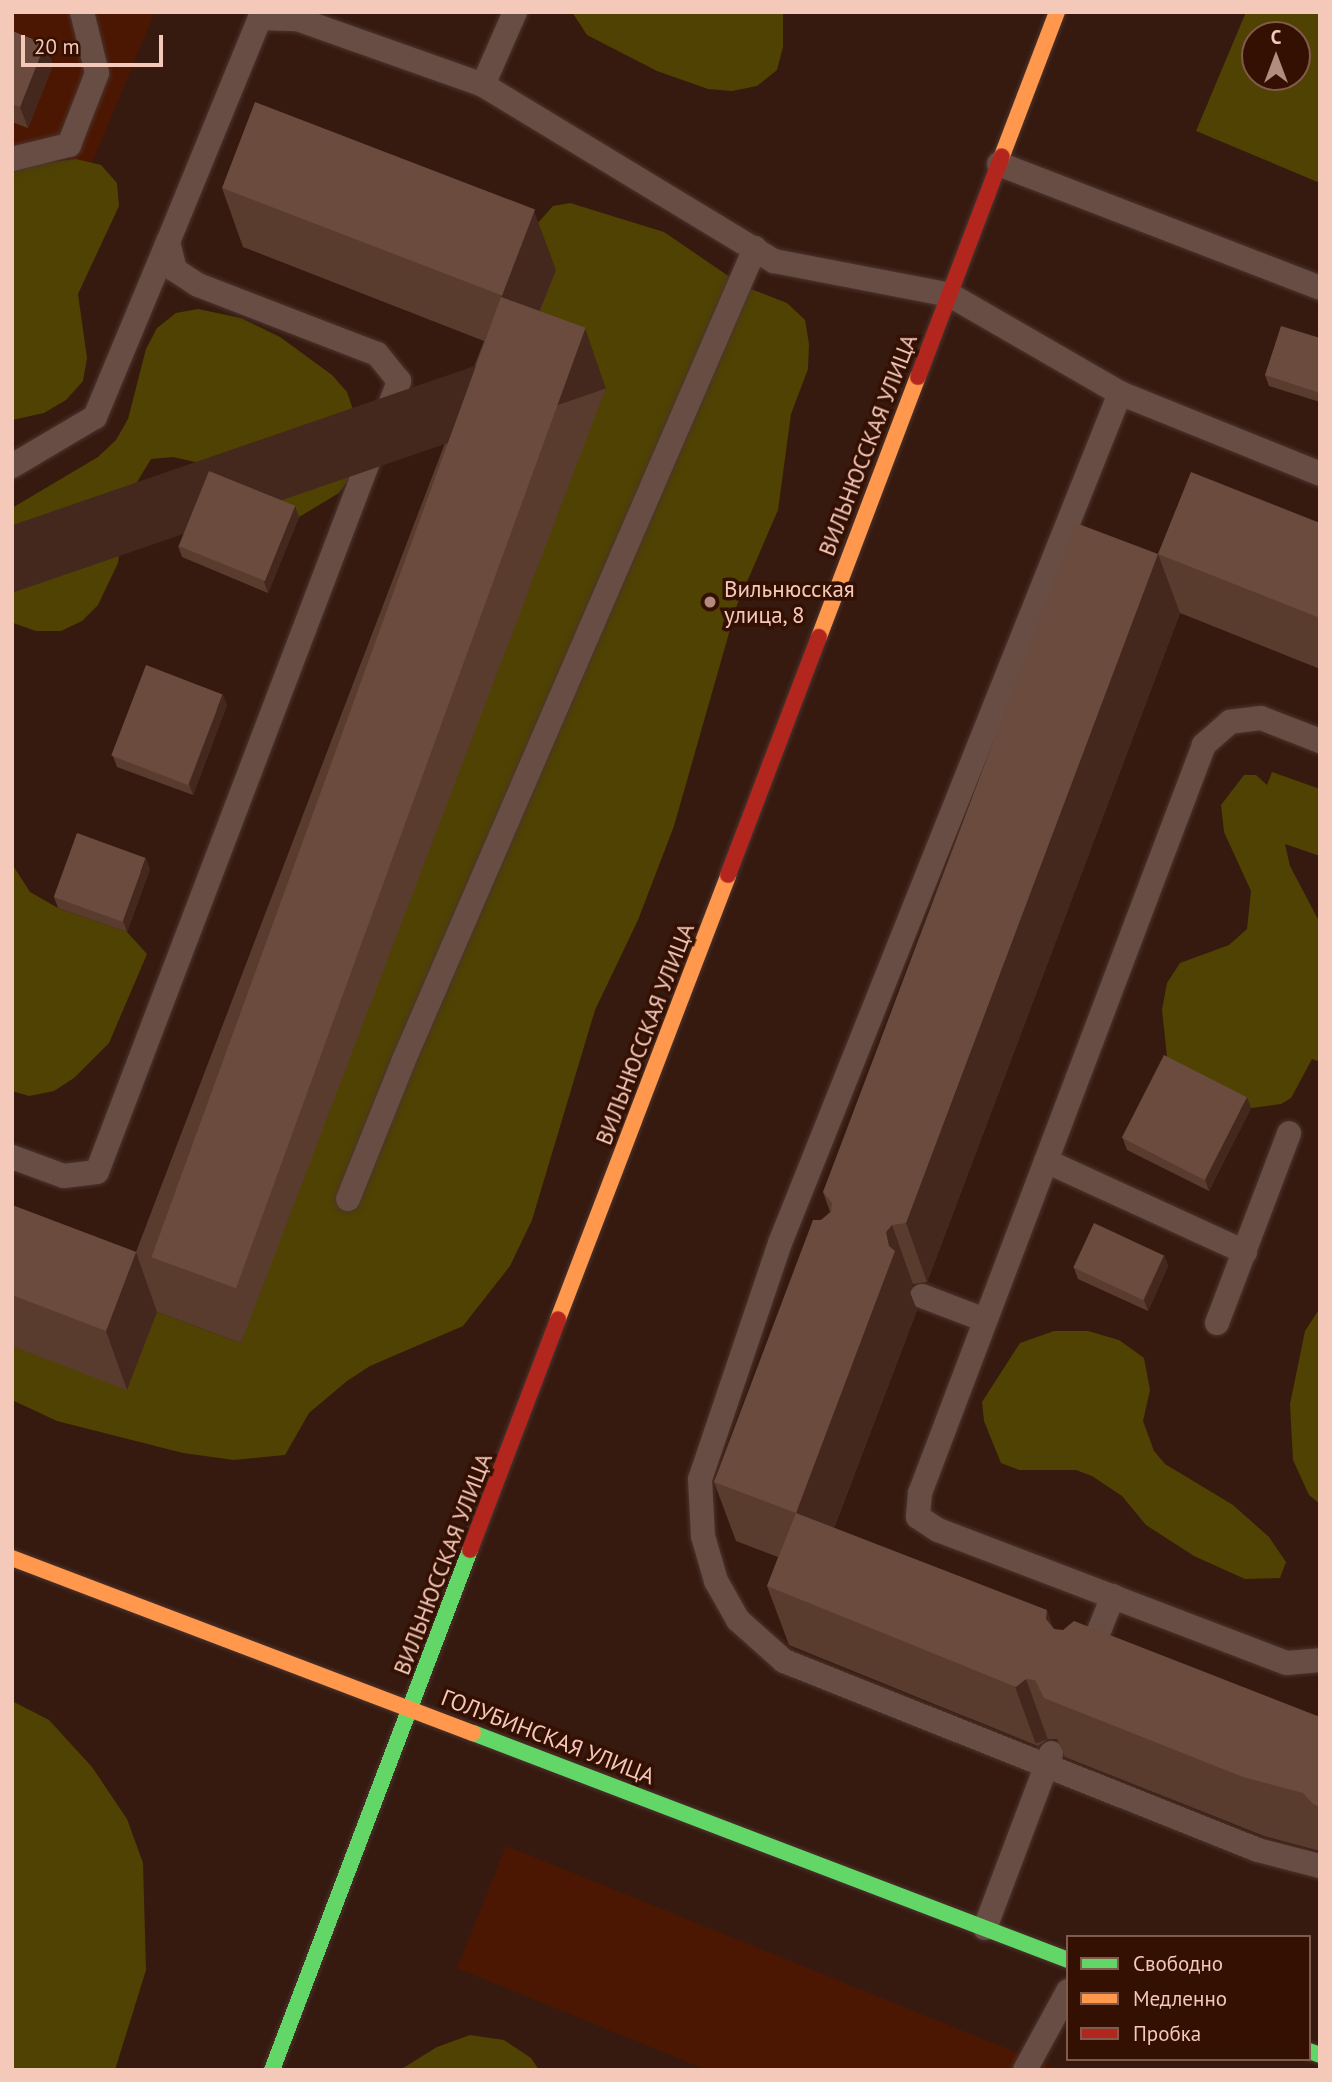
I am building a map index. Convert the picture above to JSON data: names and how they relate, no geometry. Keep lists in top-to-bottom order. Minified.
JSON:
{"streets":{"street":["ВИЛЬНЮССКАЯ УЛИЦА","ГОЛУБИНСКАЯ УЛИЦА"]},"crossings":[["ВИЛЬНЮССКАЯ УЛИЦА","ГОЛУБИНСКАЯ УЛИЦА"]],"places":["Вильнюсская улица, 8"],"legend":["Свободно","Медленно","Пробка"],"scale_bar":"20 m","north":"top"}
